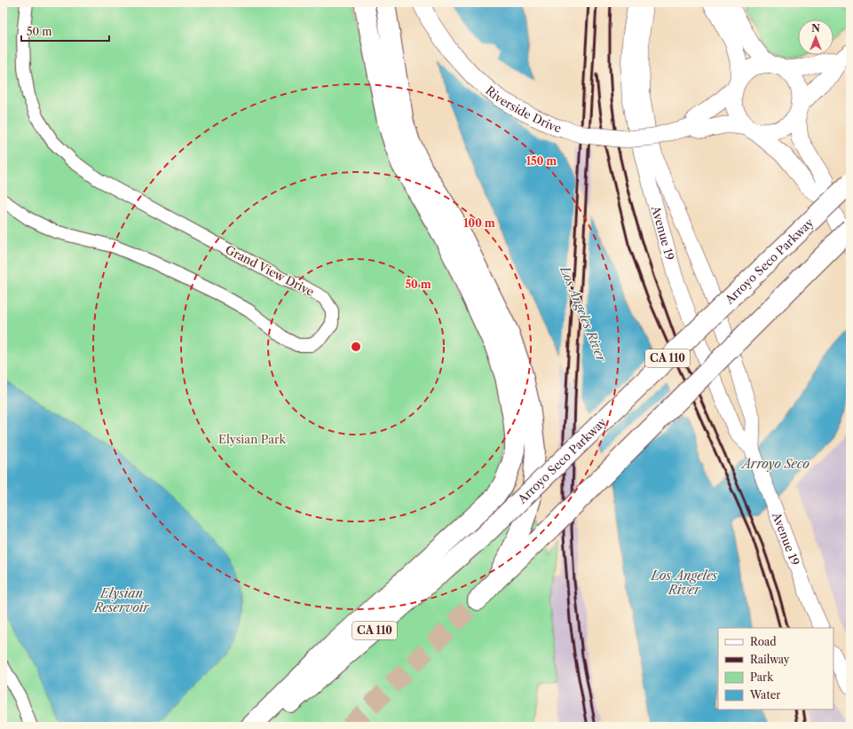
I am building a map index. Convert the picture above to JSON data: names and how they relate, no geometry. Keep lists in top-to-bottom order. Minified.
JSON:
{"streets":{"highway":["Arroyo Seco Parkway","CA 110"],"main road":["Riverside Drive"],"street":["Avenue 19","Grand View Drive"]},"water":["Los Angeles River","Arroyo Seco","Elysian Reservoir"],"parks":["Elysian Park"],"legend":["Road","Railway","Park","Water"],"scale_bar":"50 m","north":"top","rings":["150 m","100 m","50 m"]}
